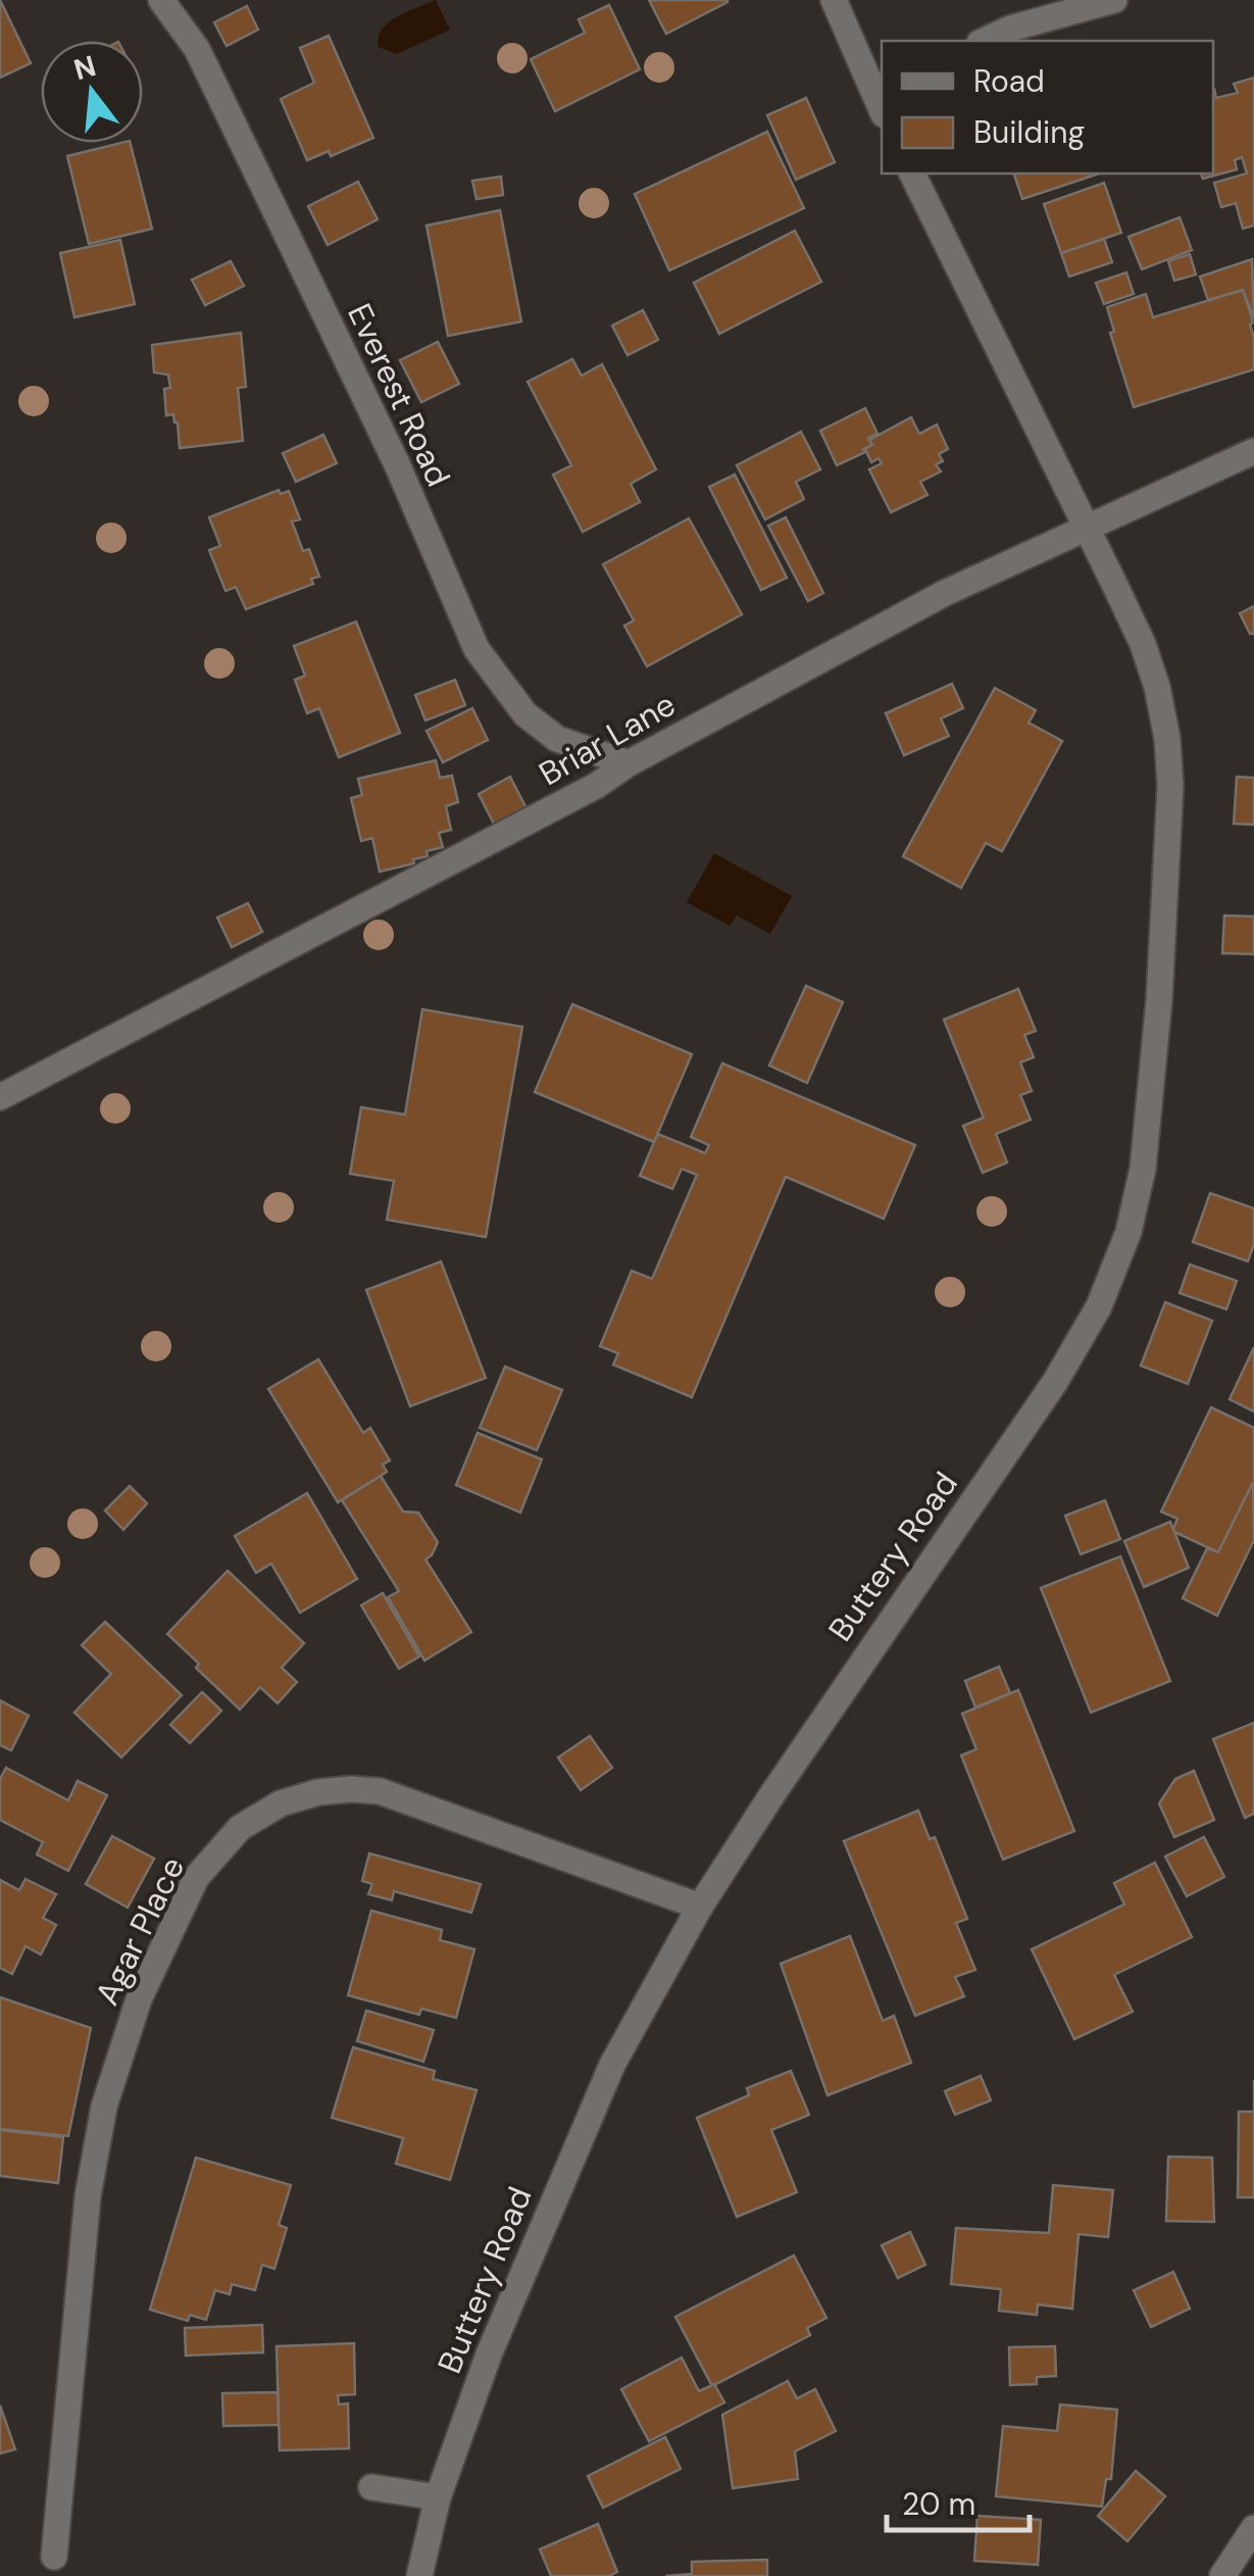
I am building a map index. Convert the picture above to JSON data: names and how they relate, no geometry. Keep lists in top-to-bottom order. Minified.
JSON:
{"streets":{"street":["Everest Road","Briar Lane","Buttery Road","Agar Place"]},"crossings":[["Everest Road","Briar Lane"],["Briar Lane","Buttery Road"],["Buttery Road","Agar Place"]],"legend":["Road","Building"],"scale_bar":"20 m","north":"top"}
